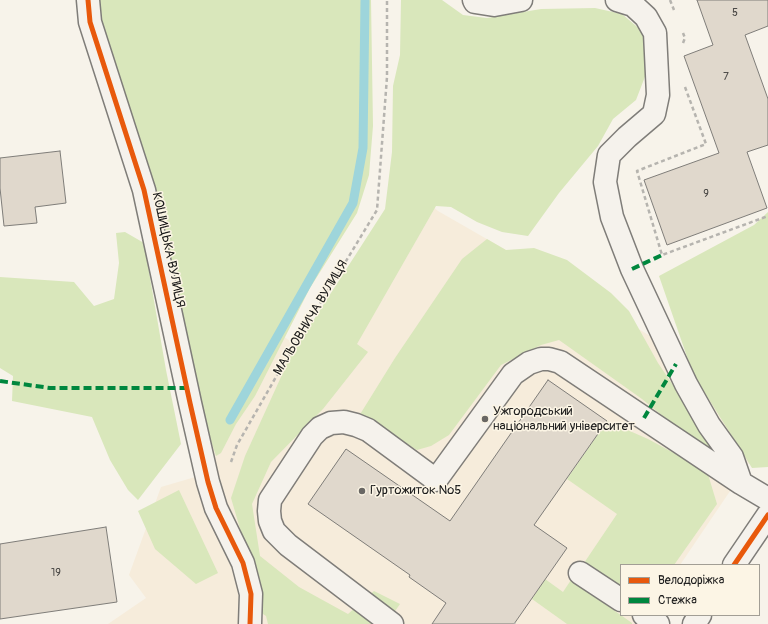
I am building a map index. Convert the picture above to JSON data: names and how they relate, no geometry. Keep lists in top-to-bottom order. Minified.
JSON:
{"streets":{"street":["КОШИЦЬКА ВУЛИЦЯ"],"path":["МАЛЬОВНИЧА ВУЛИЦЯ"]},"places":["Ужгородський національний університет","Гуртожиток №5"],"house_numbers":["5","7","9","19"],"legend":["Велодоріжка","Стежка"]}
